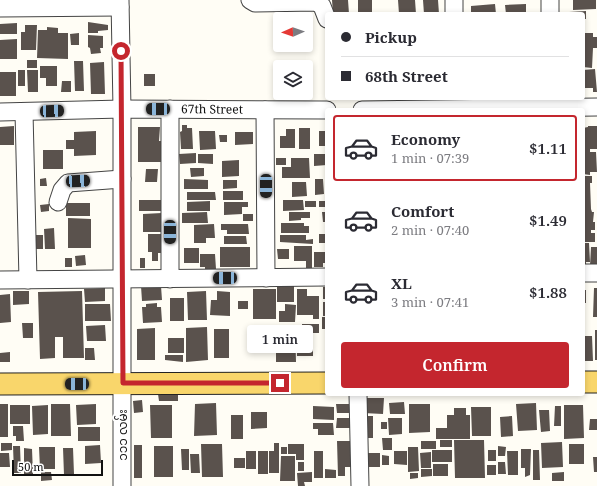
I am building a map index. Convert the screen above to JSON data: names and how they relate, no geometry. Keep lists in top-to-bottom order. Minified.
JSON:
{"streets":{"street":["67th Street","၁၁၁ လမ်း"]},"crossings":[["67th Street","၁၁၁ လမ်း"]],"scale_bar":"50 m","north":"left","page":{"banner":["Pickup","68th Street"],"list":[{"name":"Economy","note":"1 min · 07:39","value":"$1.11"},{"name":"Comfort","note":"2 min · 07:40","value":"$1.49"},{"name":"XL","note":"3 min · 07:41","value":"$1.88"}],"bubble":"1 min","buttons":"Confirm","scale":"50 m"}}
